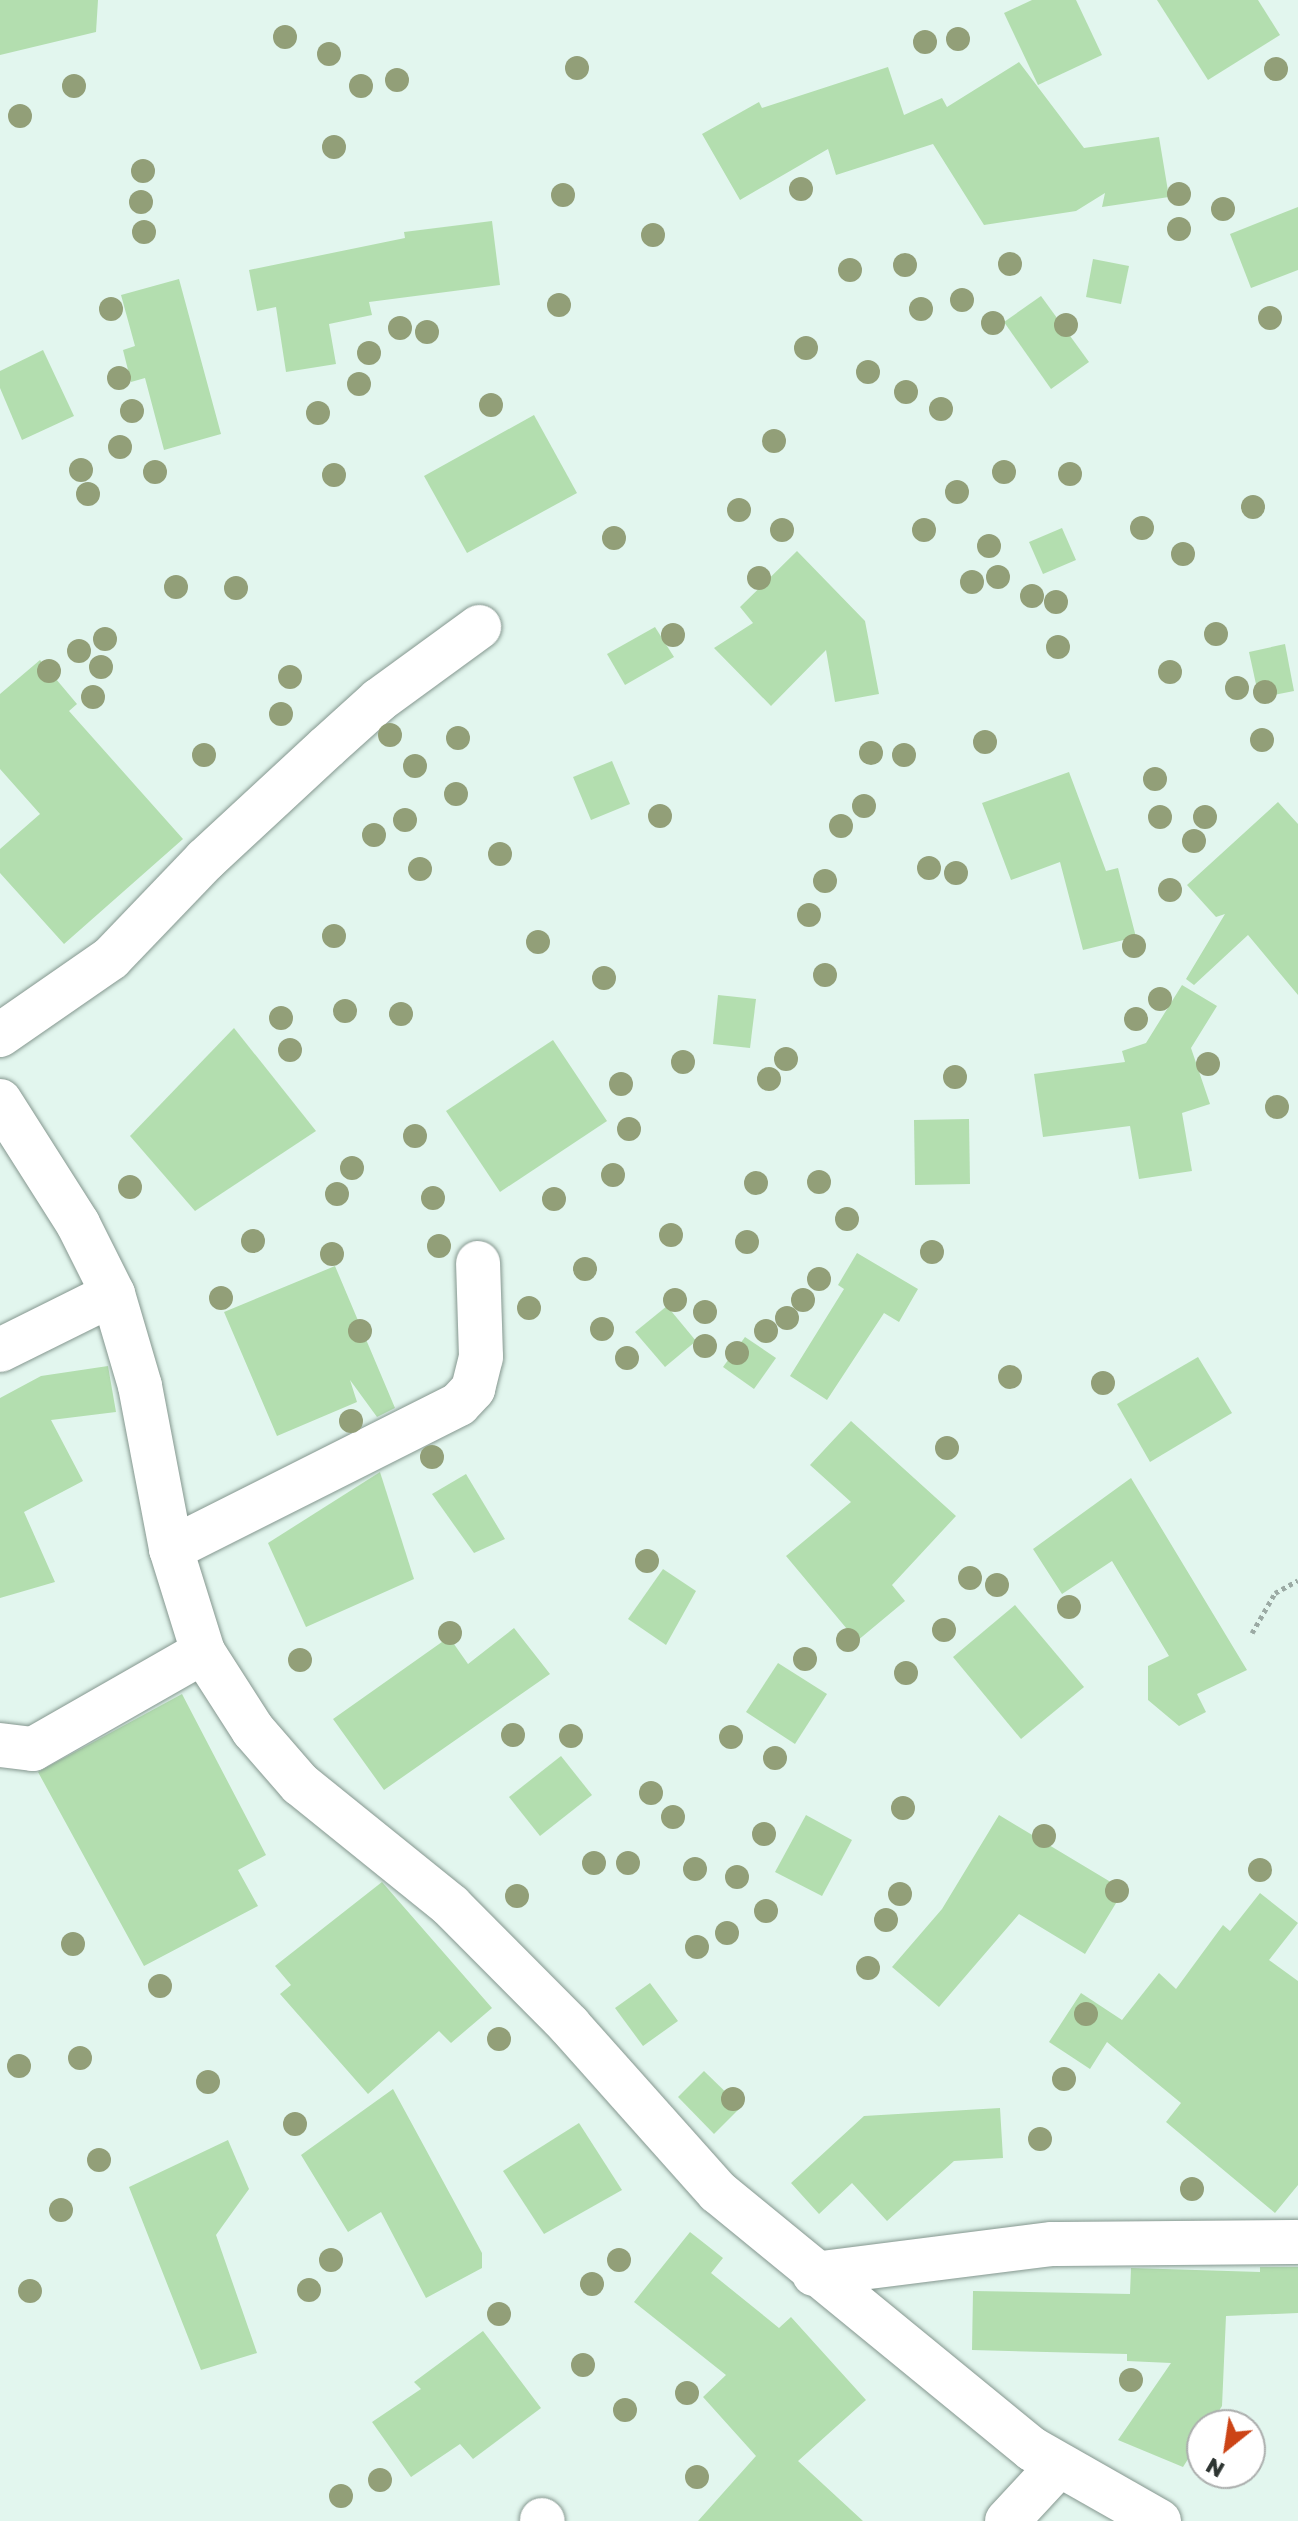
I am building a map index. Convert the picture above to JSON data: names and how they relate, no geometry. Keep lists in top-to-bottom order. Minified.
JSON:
{"north":"bottom left"}
